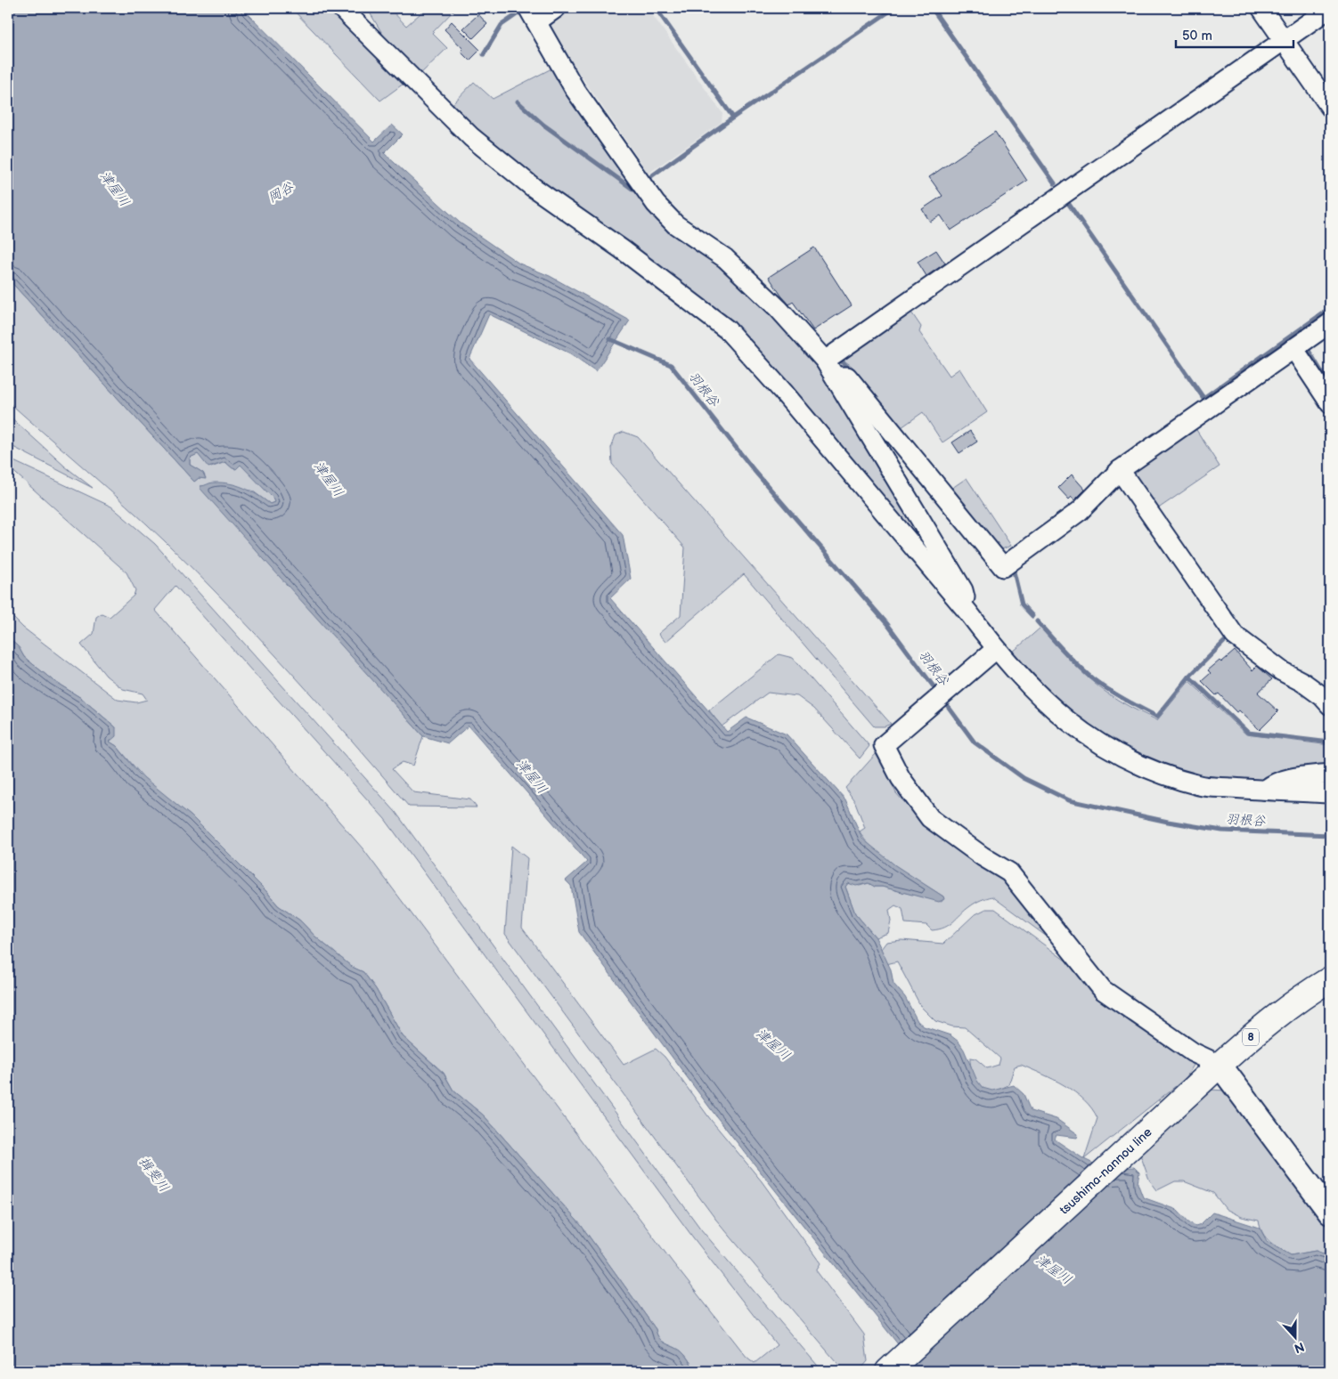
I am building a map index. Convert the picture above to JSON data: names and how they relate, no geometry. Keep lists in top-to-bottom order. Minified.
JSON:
{"streets":{"main road":["8","tsushima-nannou line"]},"water":["津屋川","岡谷","羽根谷","揖斐川"],"scale_bar":"50 m","north":"bottom"}
